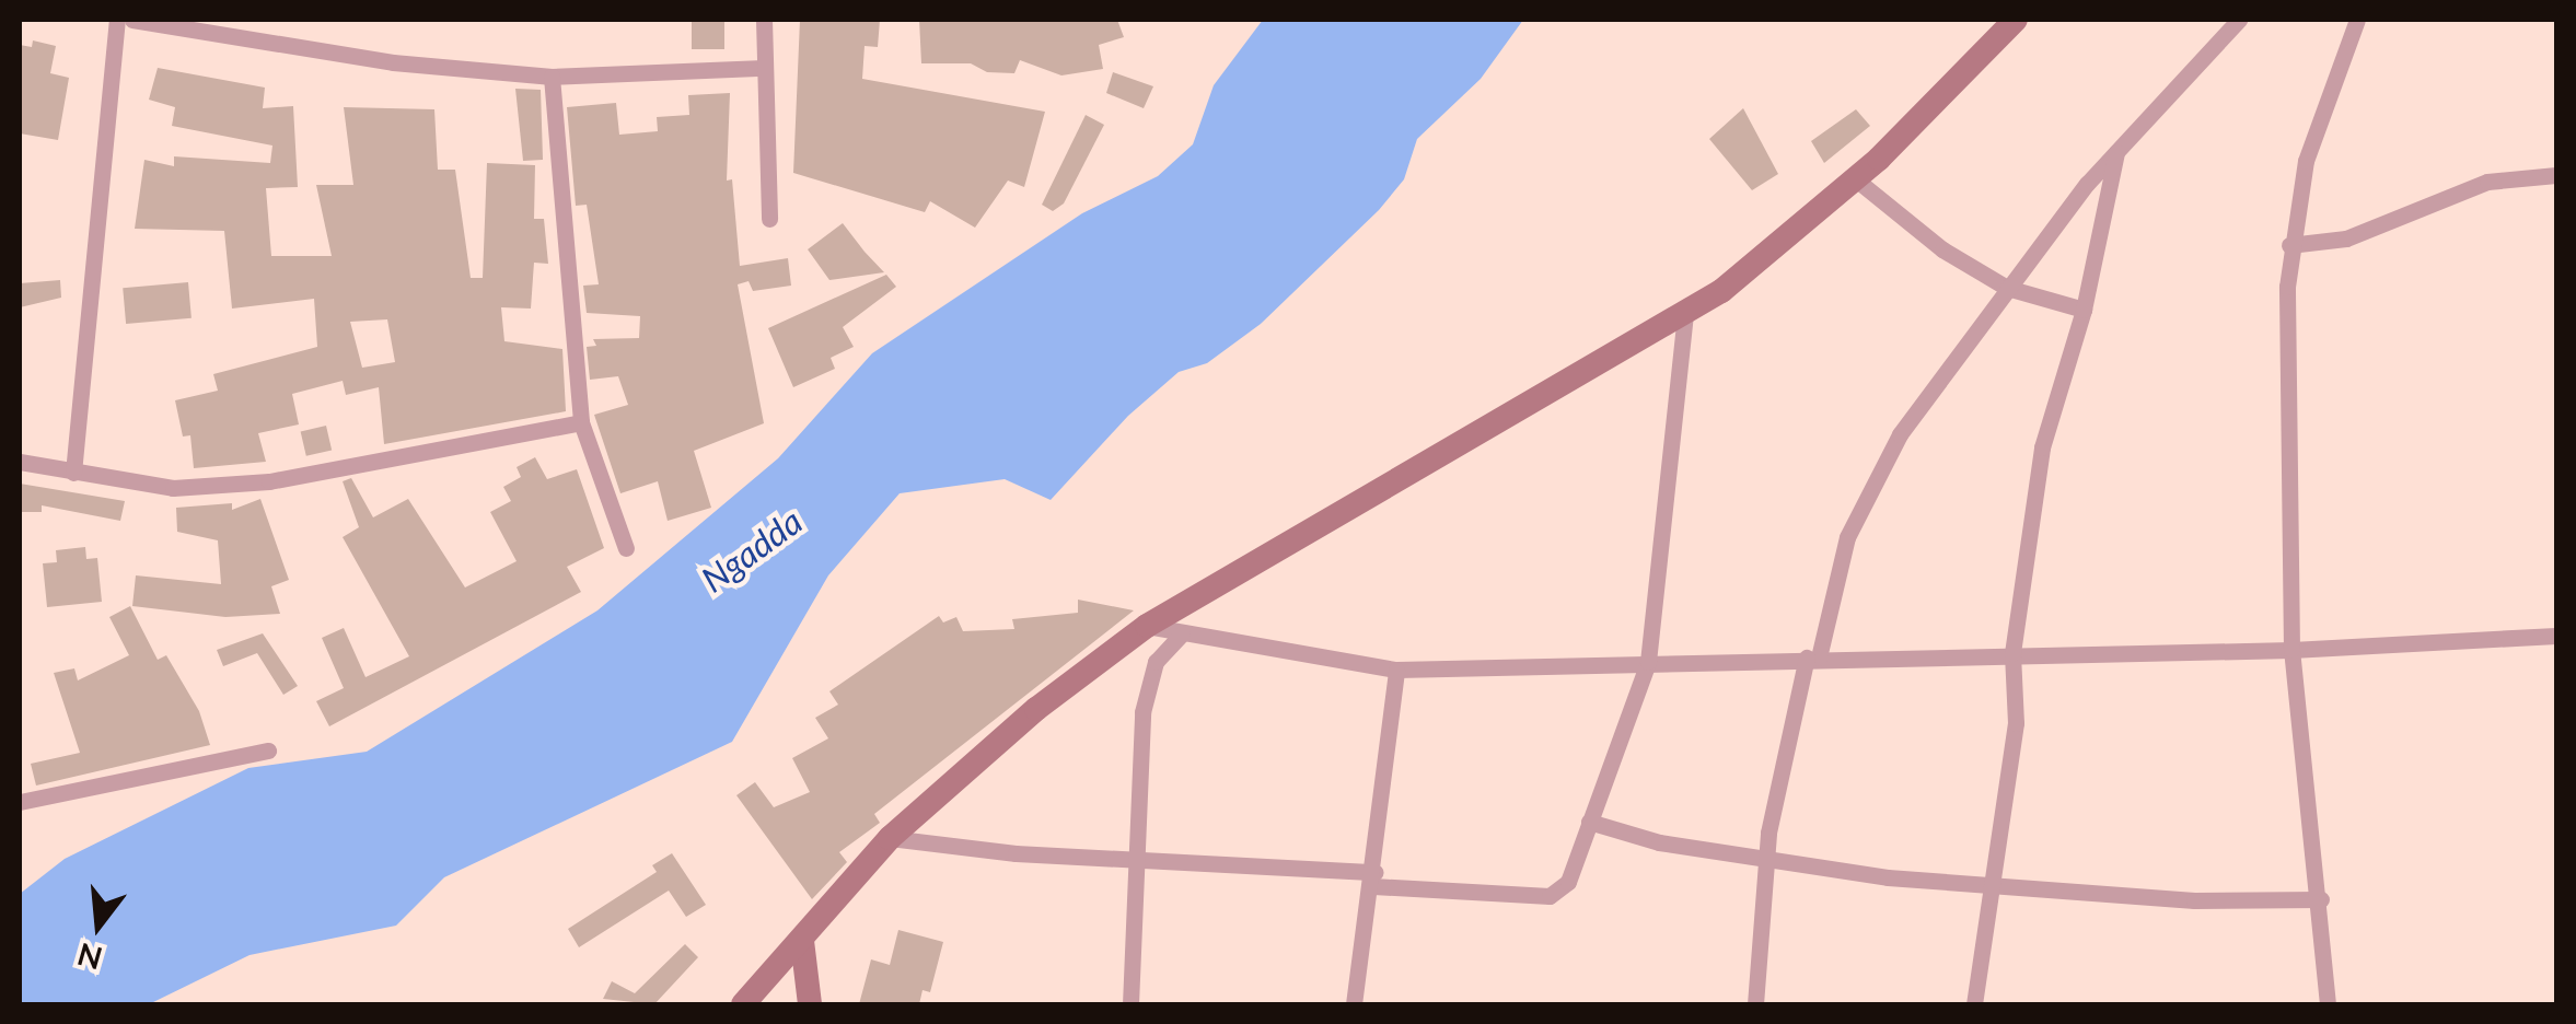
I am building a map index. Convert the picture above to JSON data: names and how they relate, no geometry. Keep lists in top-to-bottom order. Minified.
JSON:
{"water":["Ngadda"],"north":"bottom"}
